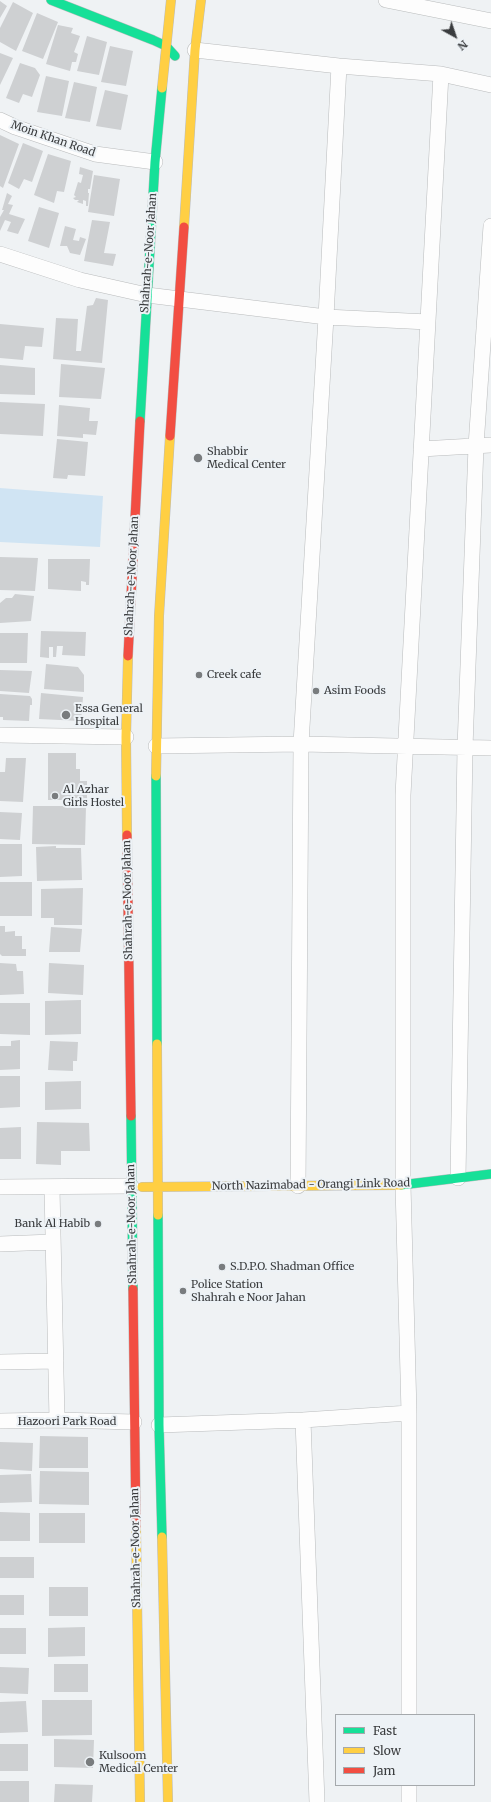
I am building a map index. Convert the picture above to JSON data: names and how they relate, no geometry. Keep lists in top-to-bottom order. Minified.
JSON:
{"streets":{"main road":["Shahrah-e-Noor Jahan","North Nazimabad - Orangi Link Road"],"street":["Moin Khan Road","Hazoori Park Road"]},"crossings":[["Moin Khan Road","Shahrah-e-Noor Jahan"],["Shahrah-e-Noor Jahan","North Nazimabad - Orangi Link Road"],["Shahrah-e-Noor Jahan","Hazoori Park Road"]],"places":["Shabbir Medical Center","Creek cafe","Asim Foods","Essa General Hospital","Al Azhar Girls Hostel","Bank Al Habib","S.D.P.O. Shadman Office","Police Station Shahrah e Noor Jahan","Kulsoom Medical Center"],"legend":["Fast","Slow","Jam"],"north":"bottom right"}
